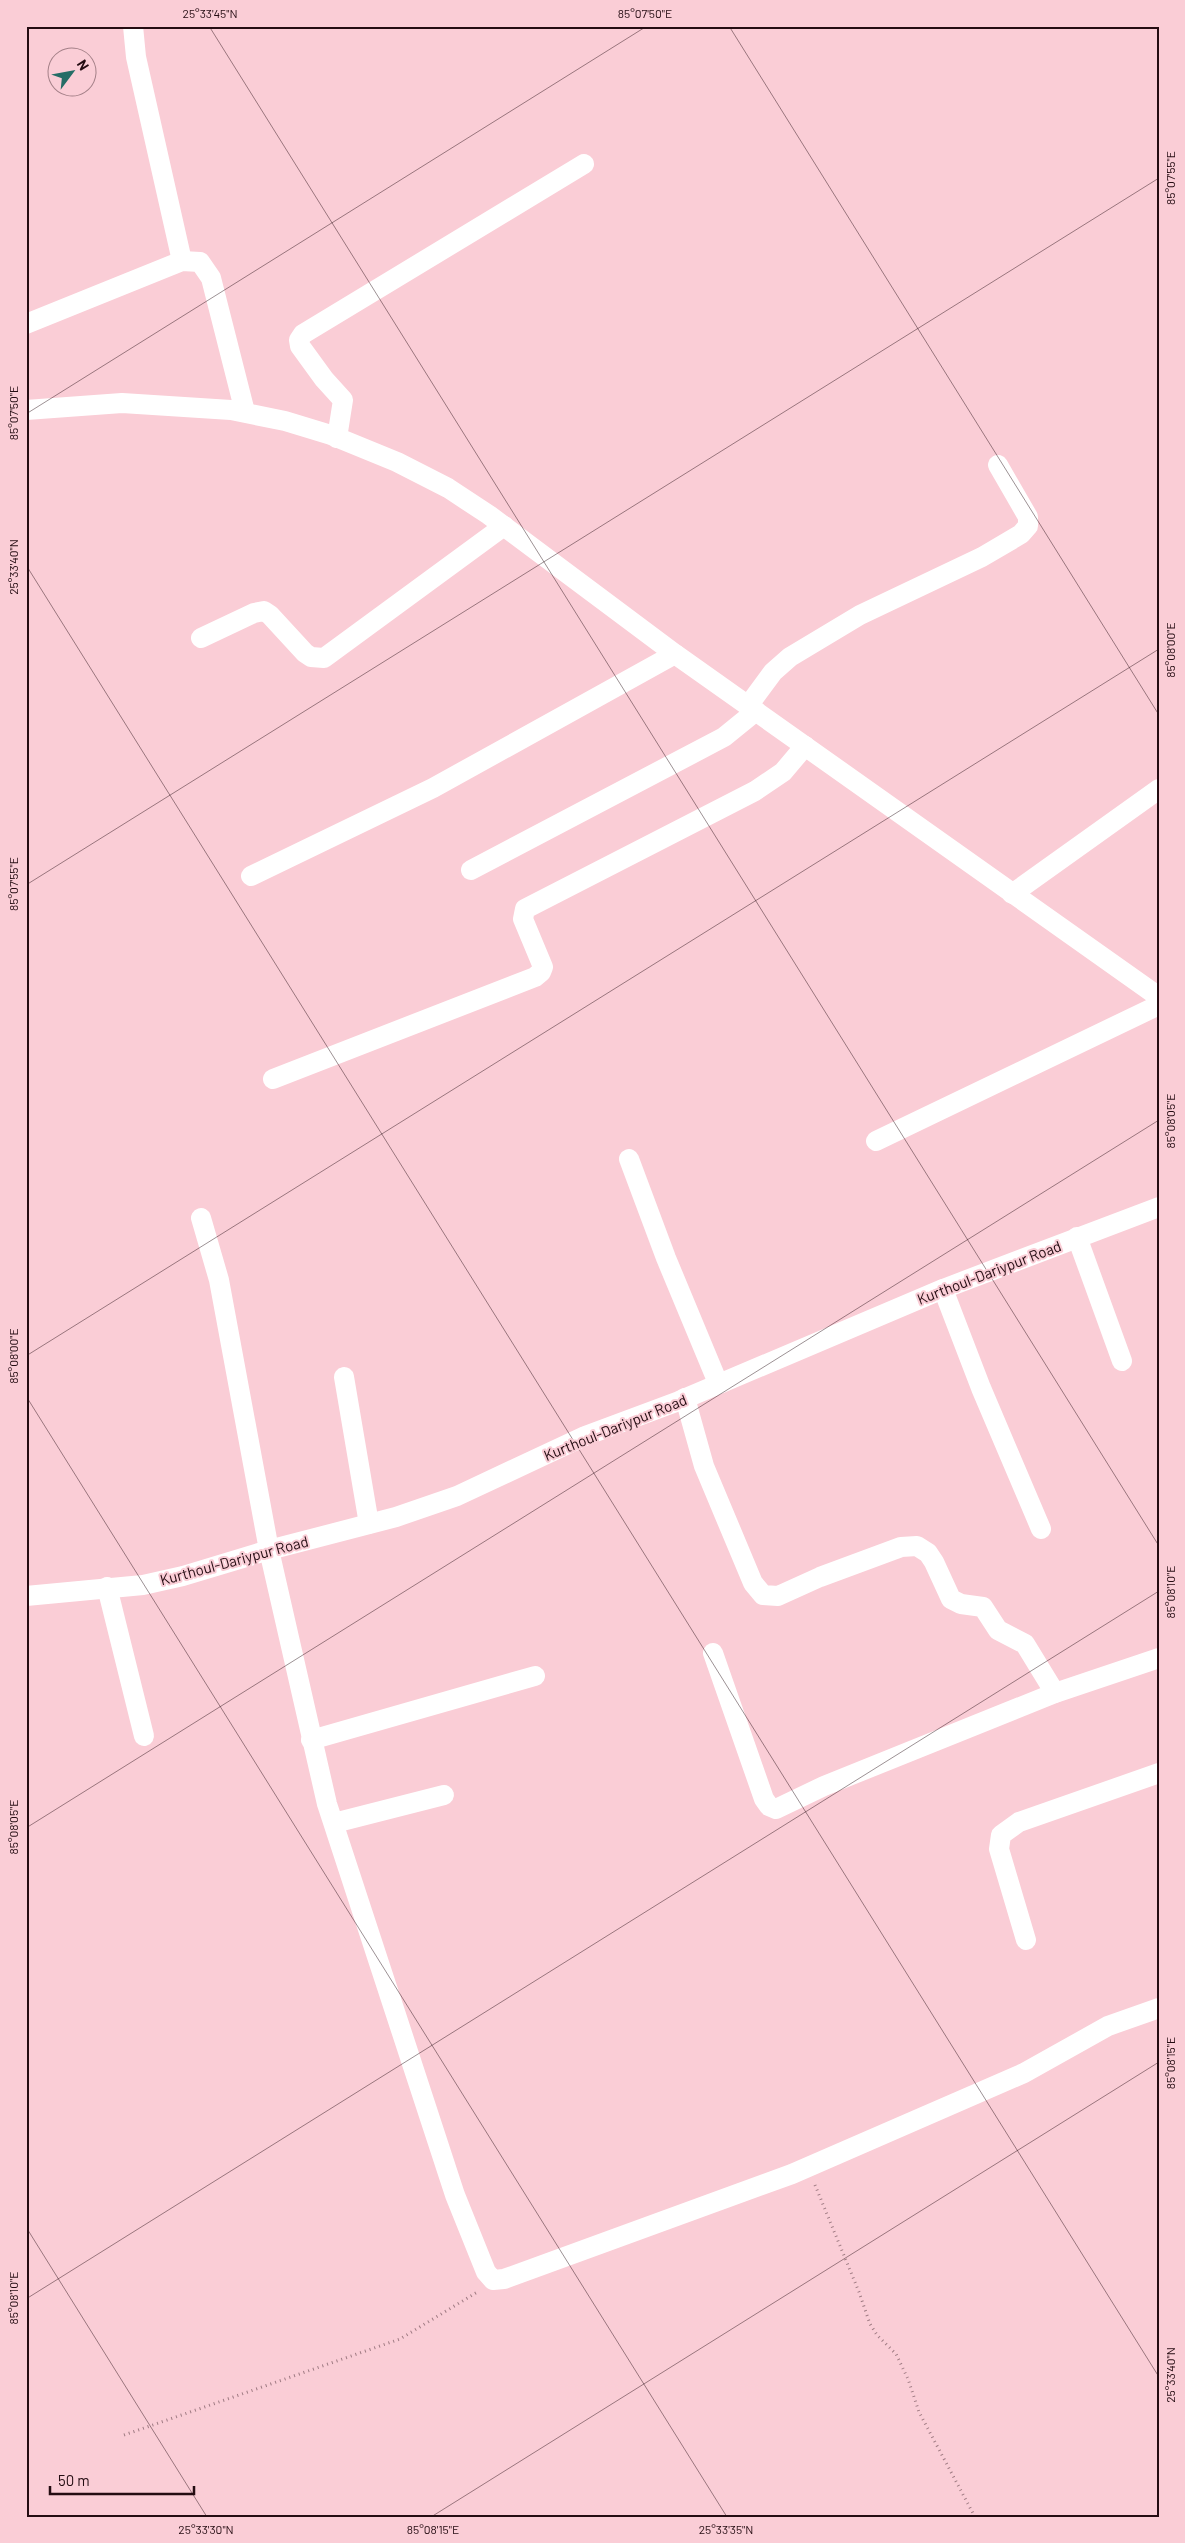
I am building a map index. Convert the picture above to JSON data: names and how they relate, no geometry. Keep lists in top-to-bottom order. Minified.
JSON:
{"streets":{"street":["Kurthoul-Dariypur Road"]},"scale_bar":"50 m","north":"top right","coordinates":["25°33'45\"N","85°07'50\"E","85°07'55\"E","25°33'40\"N","85°08'00\"E","85°08'05\"E","85°08'10\"E","85°08'15\"E","25°33'30\"N","25°33'35\"N"]}
